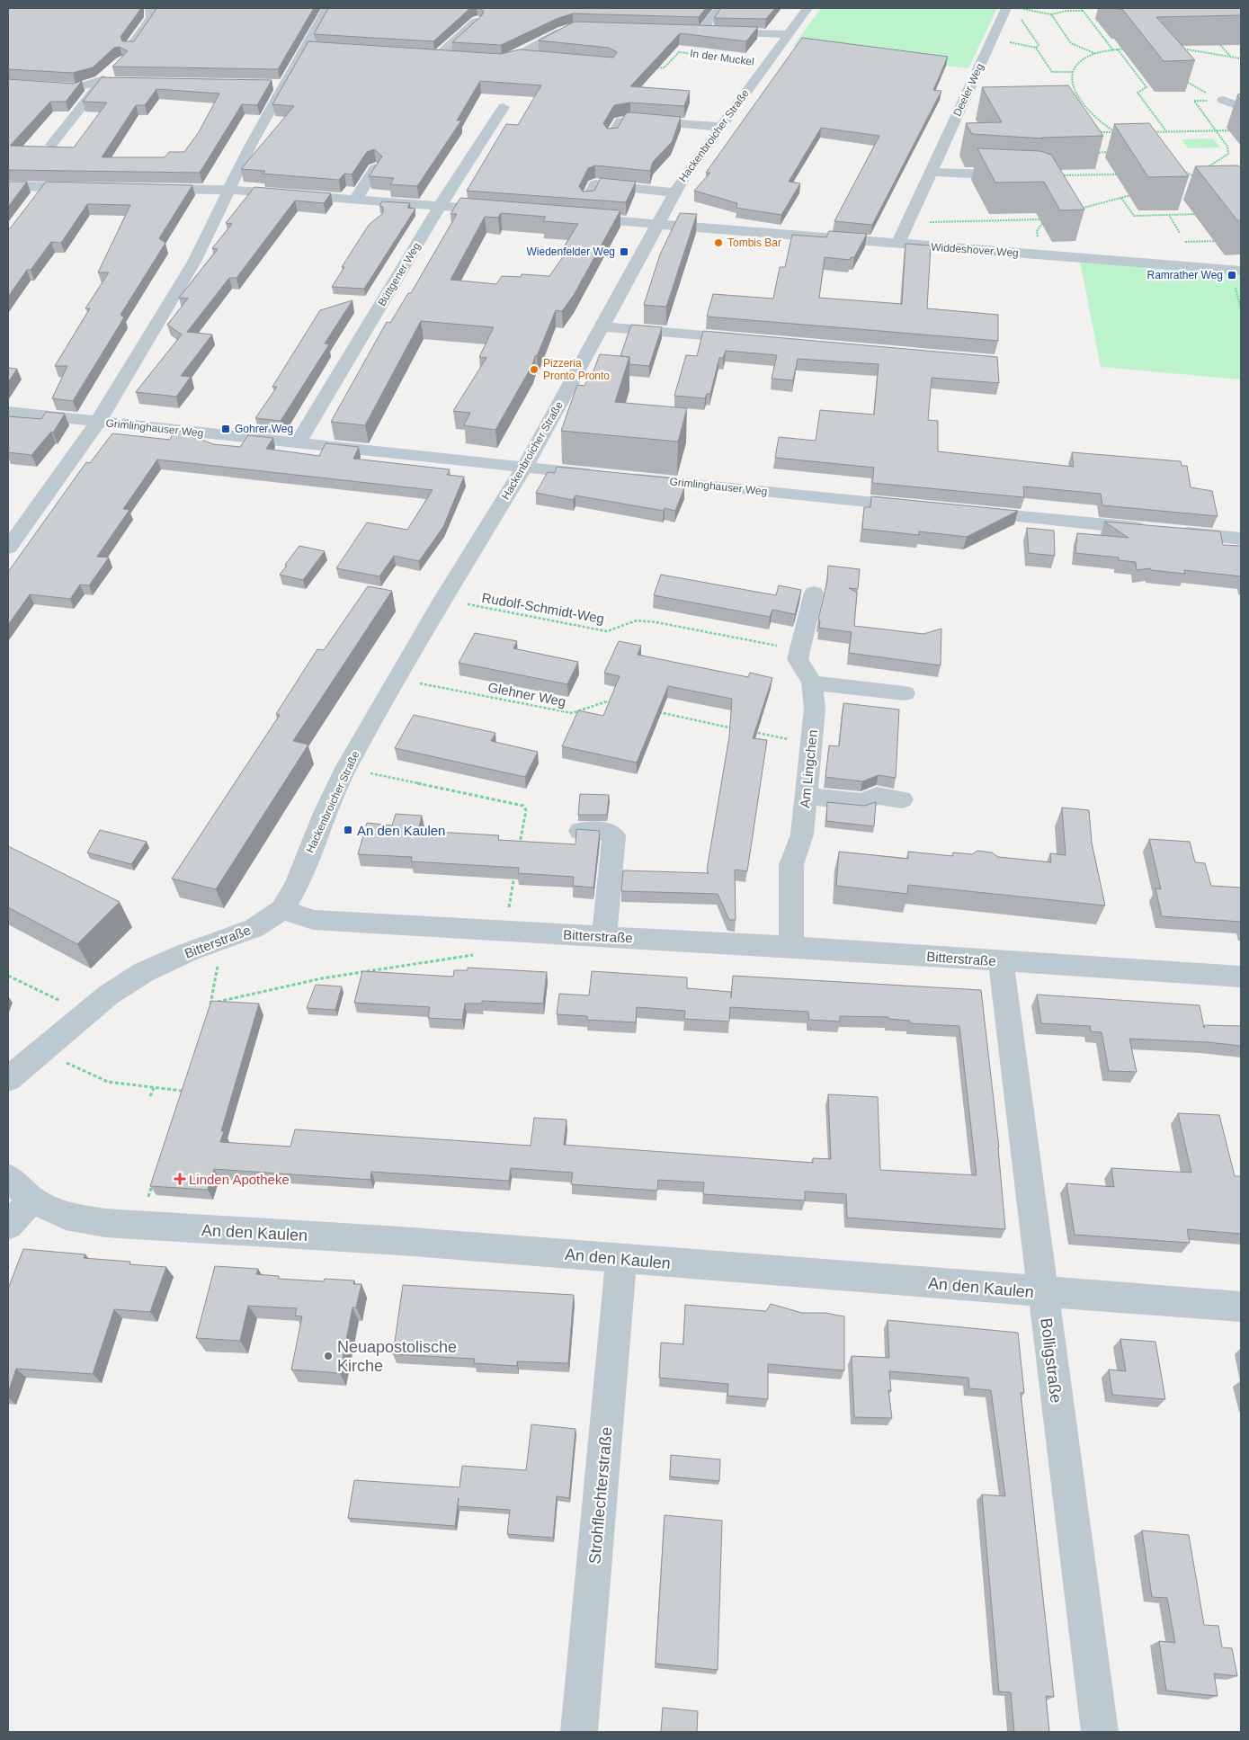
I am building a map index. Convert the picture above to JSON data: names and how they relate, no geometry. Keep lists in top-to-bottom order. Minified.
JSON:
{"streets":{"street":["Deeler Weg","Hackenbroicher Straße","Widdeshover Weg","Büttgener Weg","Grimlinghauser Weg","Am Lingchen","Bitterstraße","An den Kaulen","Bolligstraße","Strohflechterstraße"],"path":["In der Muckel","Rudolf-Schmidt-Weg","Glehner Weg"]},"crossings":[["In der Muckel","Hackenbroicher Straße"],["Deeler Weg","Widdeshover Weg"],["Hackenbroicher Straße","Widdeshover Weg"],["Hackenbroicher Straße","Grimlinghauser Weg"],["Hackenbroicher Straße","Rudolf-Schmidt-Weg"],["Hackenbroicher Straße","Glehner Weg"],["Hackenbroicher Straße","Bitterstraße"],["Büttgener Weg","Grimlinghauser Weg"],["Am Lingchen","Bitterstraße"],["Bitterstraße","Bolligstraße"],["An den Kaulen","Bolligstraße"],["An den Kaulen","Strohflechterstraße"]],"places":{"other":["Tombis Bar","Pizzeria Pronto Pronto","Neuapostolische Kirche"],"transit":["Wiedenfelder Weg","Ramrather Weg","Gohrer Weg","An den Kaulen"],"health":["Linden Apotheke"]}}
